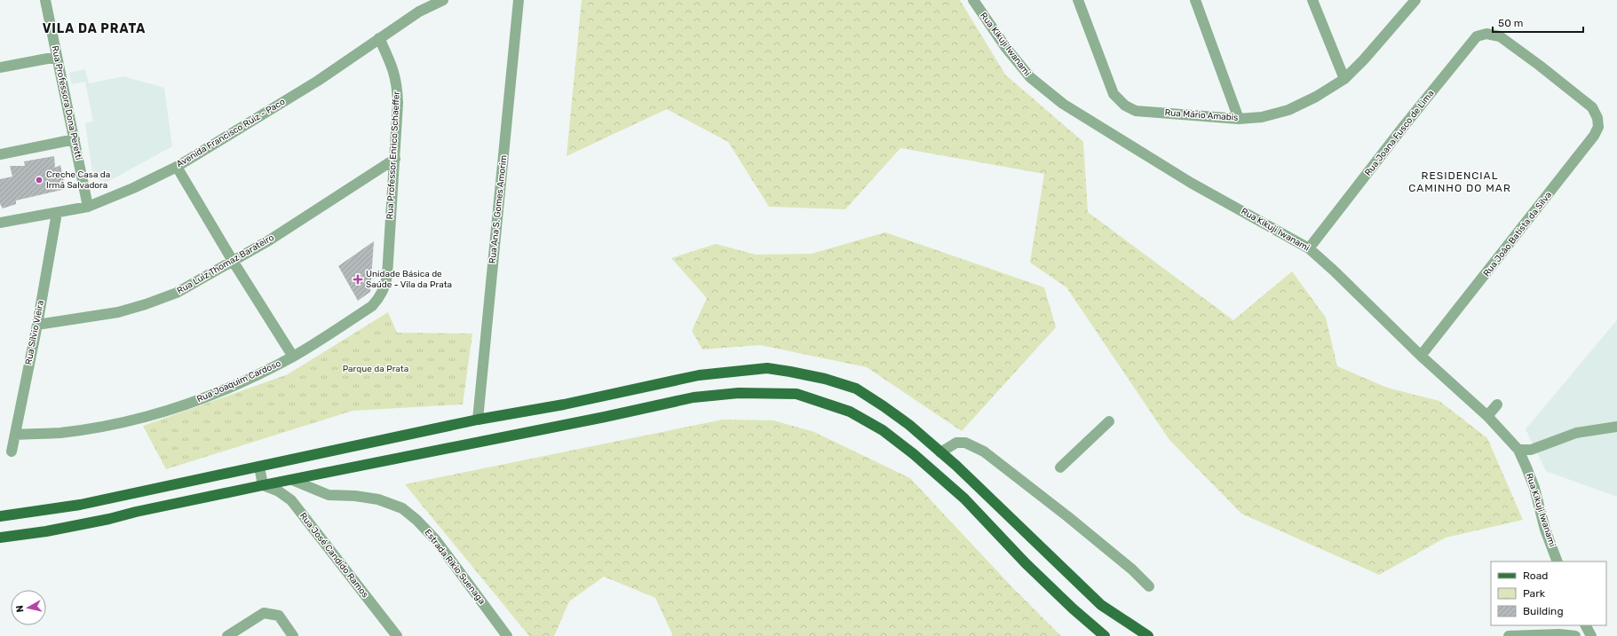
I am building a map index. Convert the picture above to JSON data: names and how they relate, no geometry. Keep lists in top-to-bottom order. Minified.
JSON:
{"streets":{"street":["Rua Kikuji Iwanami","Rua Professora Dona Peretti","Rua Mário Amabis","Avenida Francisco Ruiz - Paco","Rua Joana Fusco de Lima","Rua Professor Enrico Schaeffer","Rua Ana S. Gomes Amorim","Rua João Batista da Silva","Rua Luiz Thomaz Barateiro","Rua Sílvio Vieira","Rua Joaquim Cardoso","Rua José Candido Ramos","Estrada Rikio Suenaga"]},"crossings":[["Rua Kikuji Iwanami","Rua Joana Fusco de Lima"],["Rua Kikuji Iwanami","Rua João Batista da Silva"],["Rua Professora Dona Peretti","Avenida Francisco Ruiz - Paco"],["Avenida Francisco Ruiz - Paco","Rua Professor Enrico Schaeffer"],["Avenida Francisco Ruiz - Paco","Rua Sílvio Vieira"],["Rua Joana Fusco de Lima","Rua João Batista da Silva"],["Rua Professor Enrico Schaeffer","Rua Luiz Thomaz Barateiro"],["Rua Professor Enrico Schaeffer","Rua Joaquim Cardoso"],["Rua Luiz Thomaz Barateiro","Rua Sílvio Vieira"],["Rua Sílvio Vieira","Rua Joaquim Cardoso"]],"districts":["VILA DA PRATA","RESIDENCIAL CAMINHO DO MAR"],"parks":["Parque da Prata"],"places":{"other":["Creche Casa da Irmã Salvadora"],"health":["Unidade Básica de Saúde - Vila da Prata"]},"legend":["Road","Park","Building"],"scale_bar":"50 m","north":"left"}
